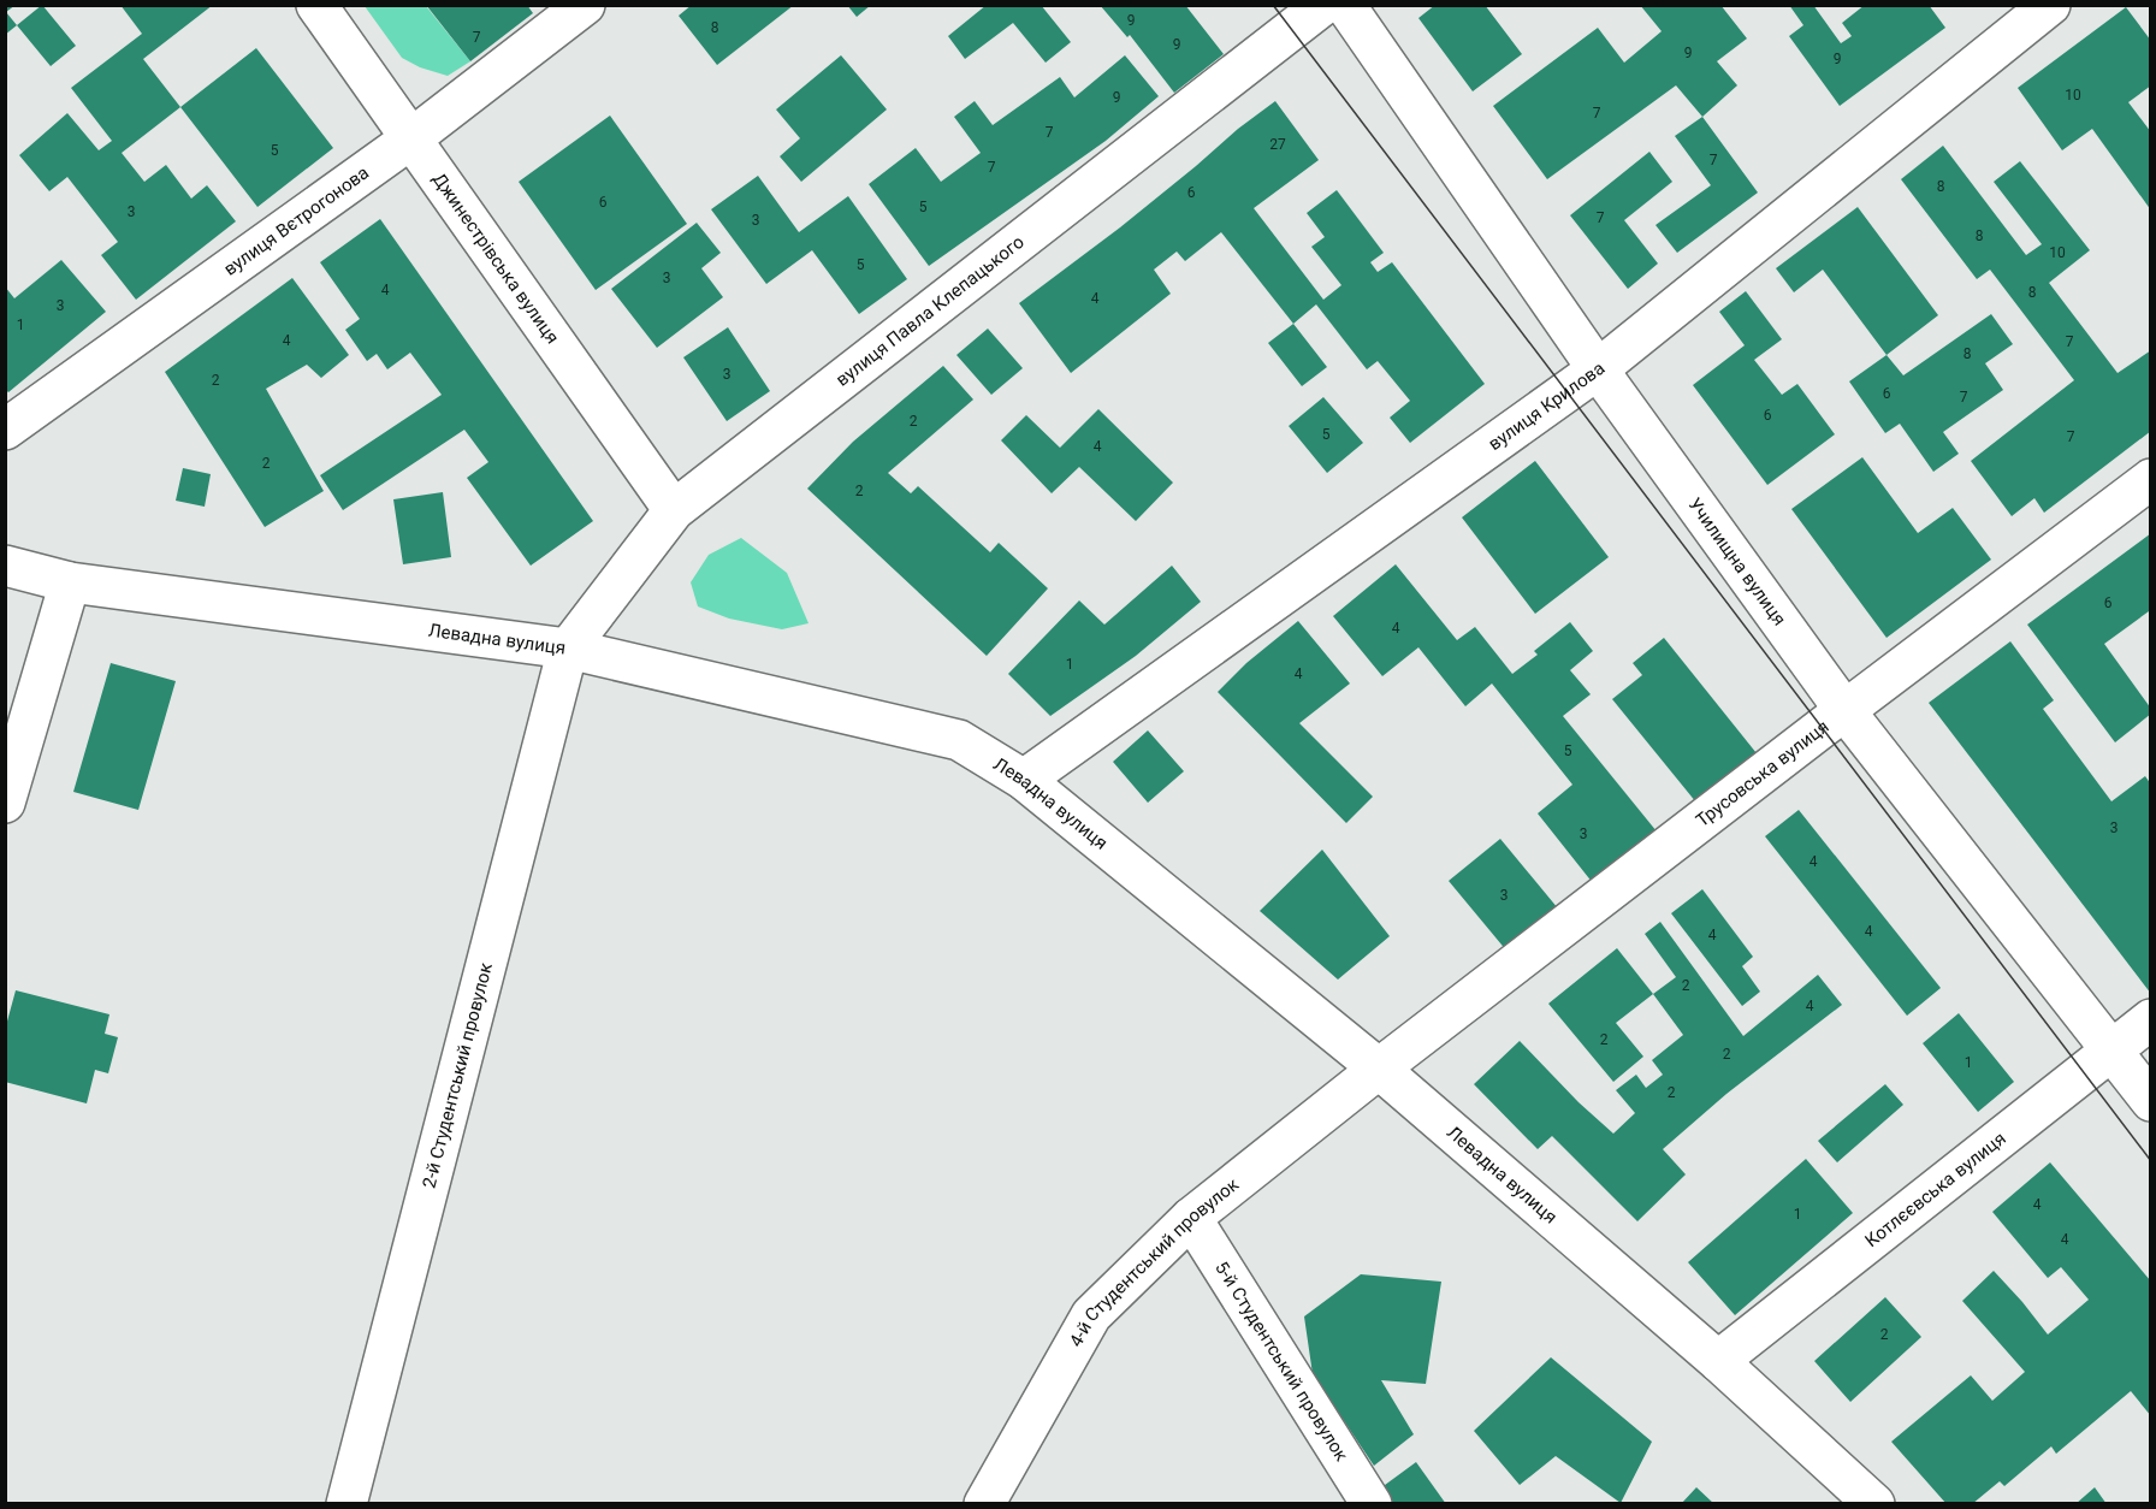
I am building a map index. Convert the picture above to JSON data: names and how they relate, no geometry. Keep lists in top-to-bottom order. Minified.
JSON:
{"streets":{"street":["вулиця Вєтрогонова","Джинестрівська вулиця","вулиця Павла Клепацького","вулиця Крилова","Училищна вулиця","Левадна вулиця","Трусовська вулиця","2-й Студентський провулок","Котлєєвська вулиця","4-й Студентський провулок","5-й Студентський провулок"]},"crossings":[["вулиця Вєтрогонова","Джинестрівська вулиця"],["Джинестрівська вулиця","вулиця Павла Клепацького"],["вулиця Павла Клепацького","Левадна вулиця"],["вулиця Павла Клепацького","2-й Студентський провулок"],["вулиця Крилова","Училищна вулиця"],["вулиця Крилова","Левадна вулиця"],["Училищна вулиця","Трусовська вулиця"],["Училищна вулиця","Котлєєвська вулиця"],["Левадна вулиця","Трусовська вулиця"],["Левадна вулиця","2-й Студентський провулок"],["Левадна вулиця","Котлєєвська вулиця"],["Левадна вулиця","4-й Студентський провулок"],["Трусовська вулиця","4-й Студентський провулок"],["4-й Студентський провулок","5-й Студентський провулок"]],"house_numbers":["9","8","7","9","9","9","10","9","7","7","27","5","7","7","8","6","6","5","3","7","3","8","10","5","3","4","8","4","3","1","4","7","8","3","2","6","7","6","2","5","7","4","2","2","6","4","1","4","5","3","3","4","3","4","4","2","4","2","2","1","2","4","1","4","2"]}
